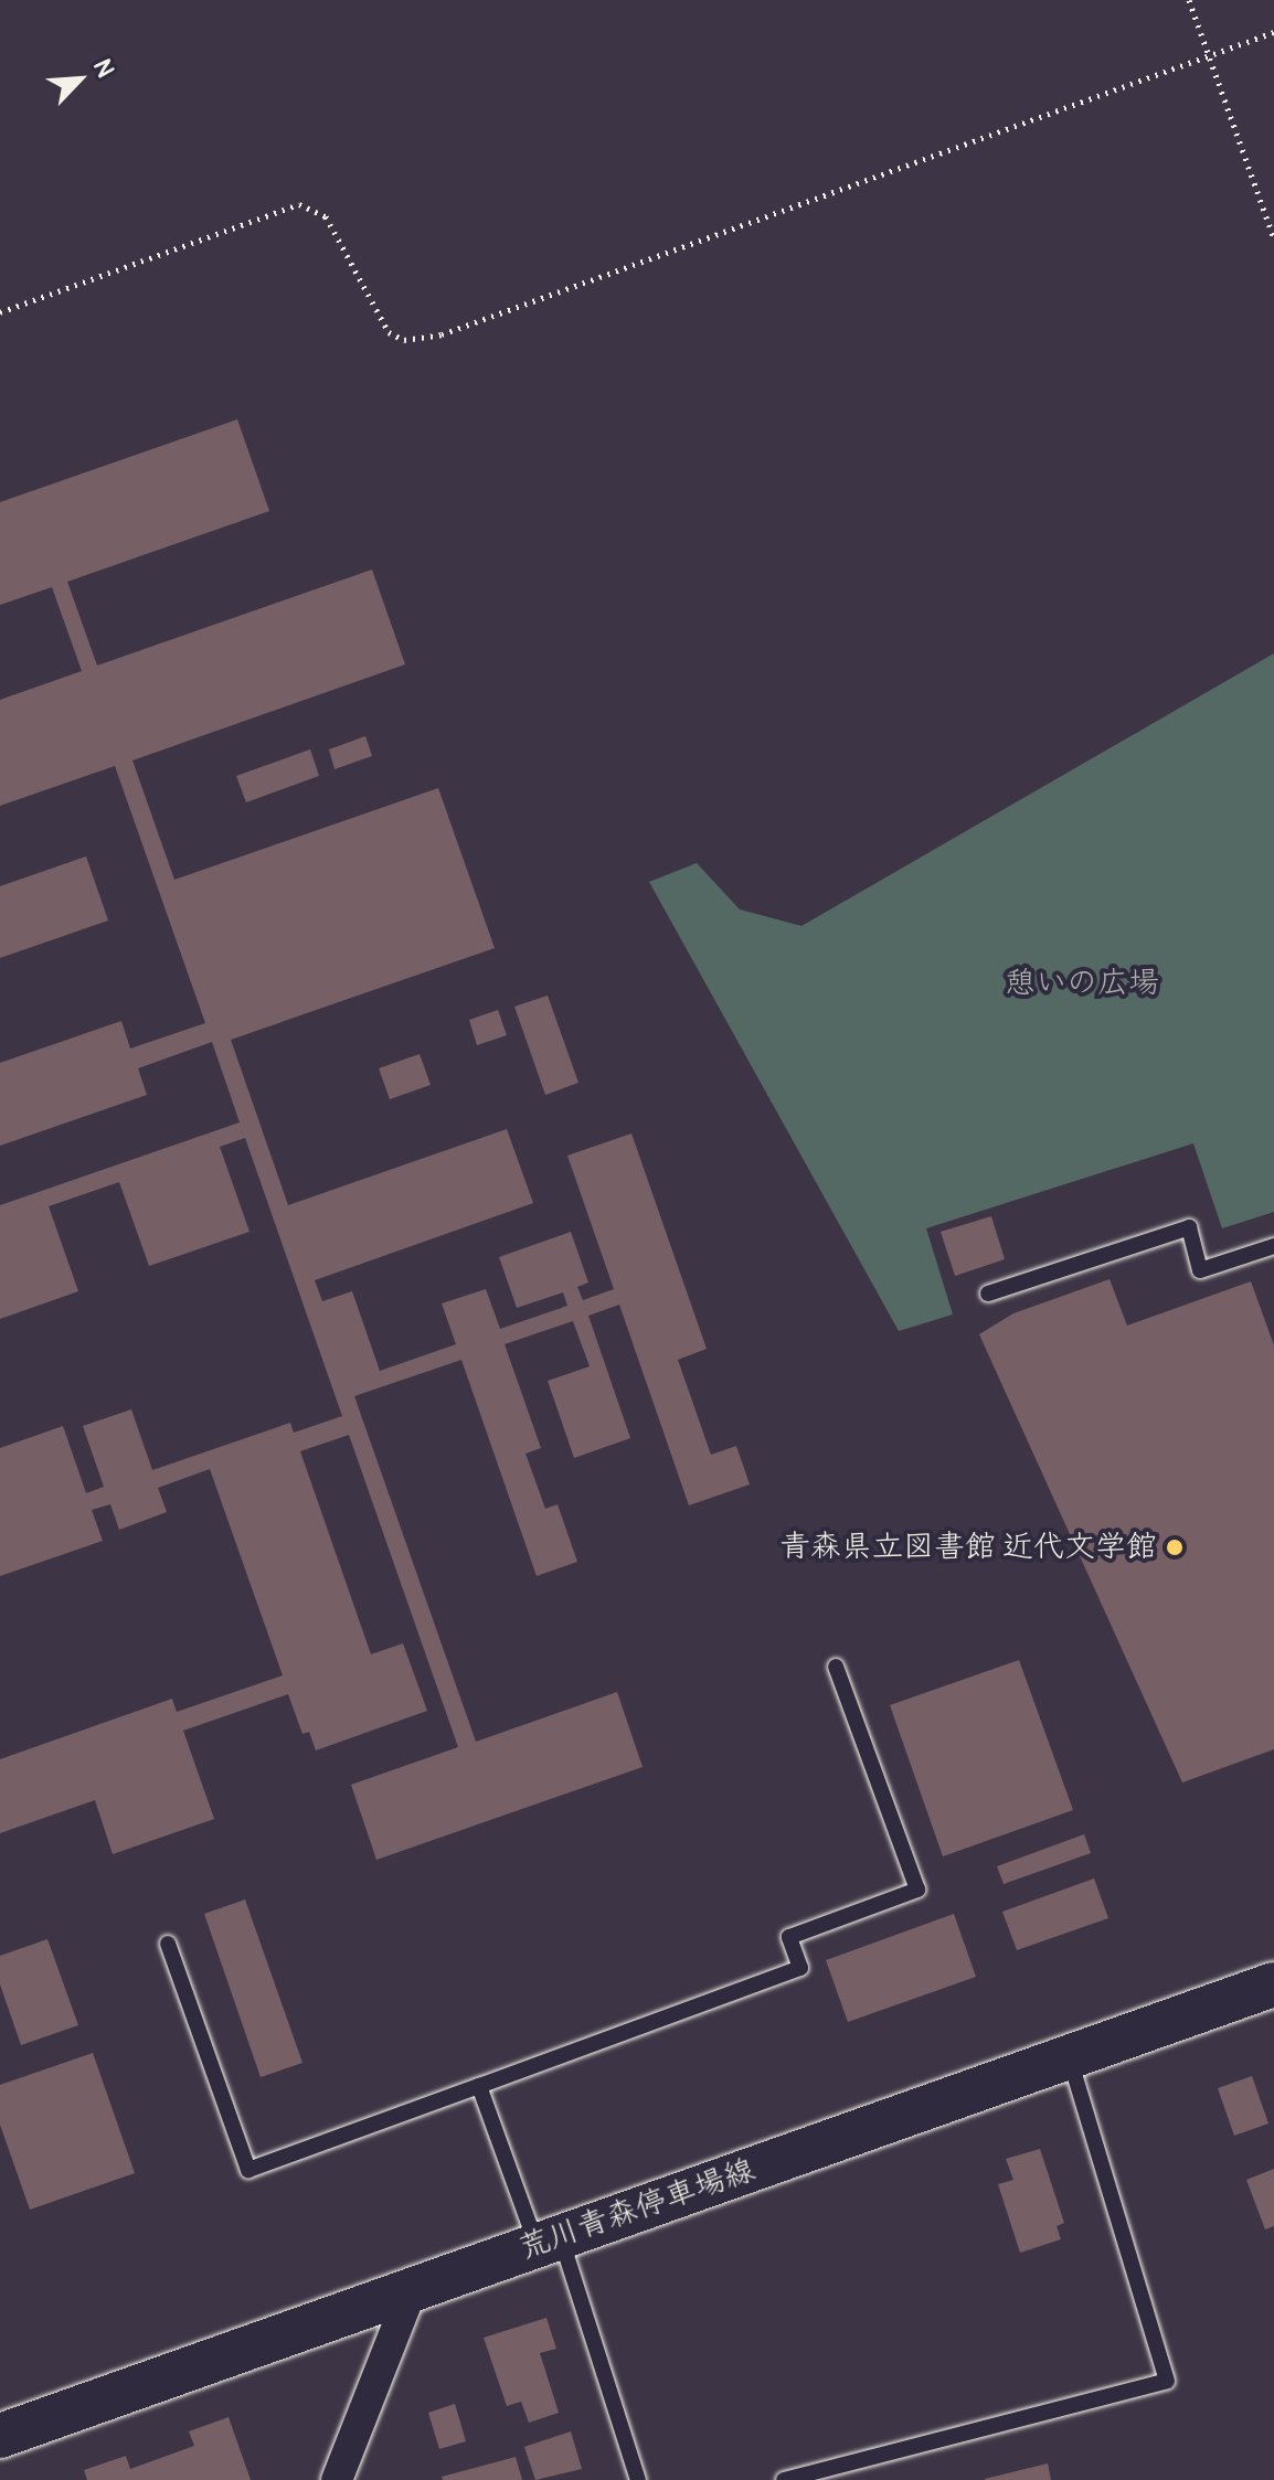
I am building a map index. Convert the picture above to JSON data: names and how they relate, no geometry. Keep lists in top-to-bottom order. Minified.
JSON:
{"streets":{"main road":["荒川青森停車場線"]},"parks":["憩いの広場"],"places":["青森県立図書館 近代文学館"],"north":"top right"}
